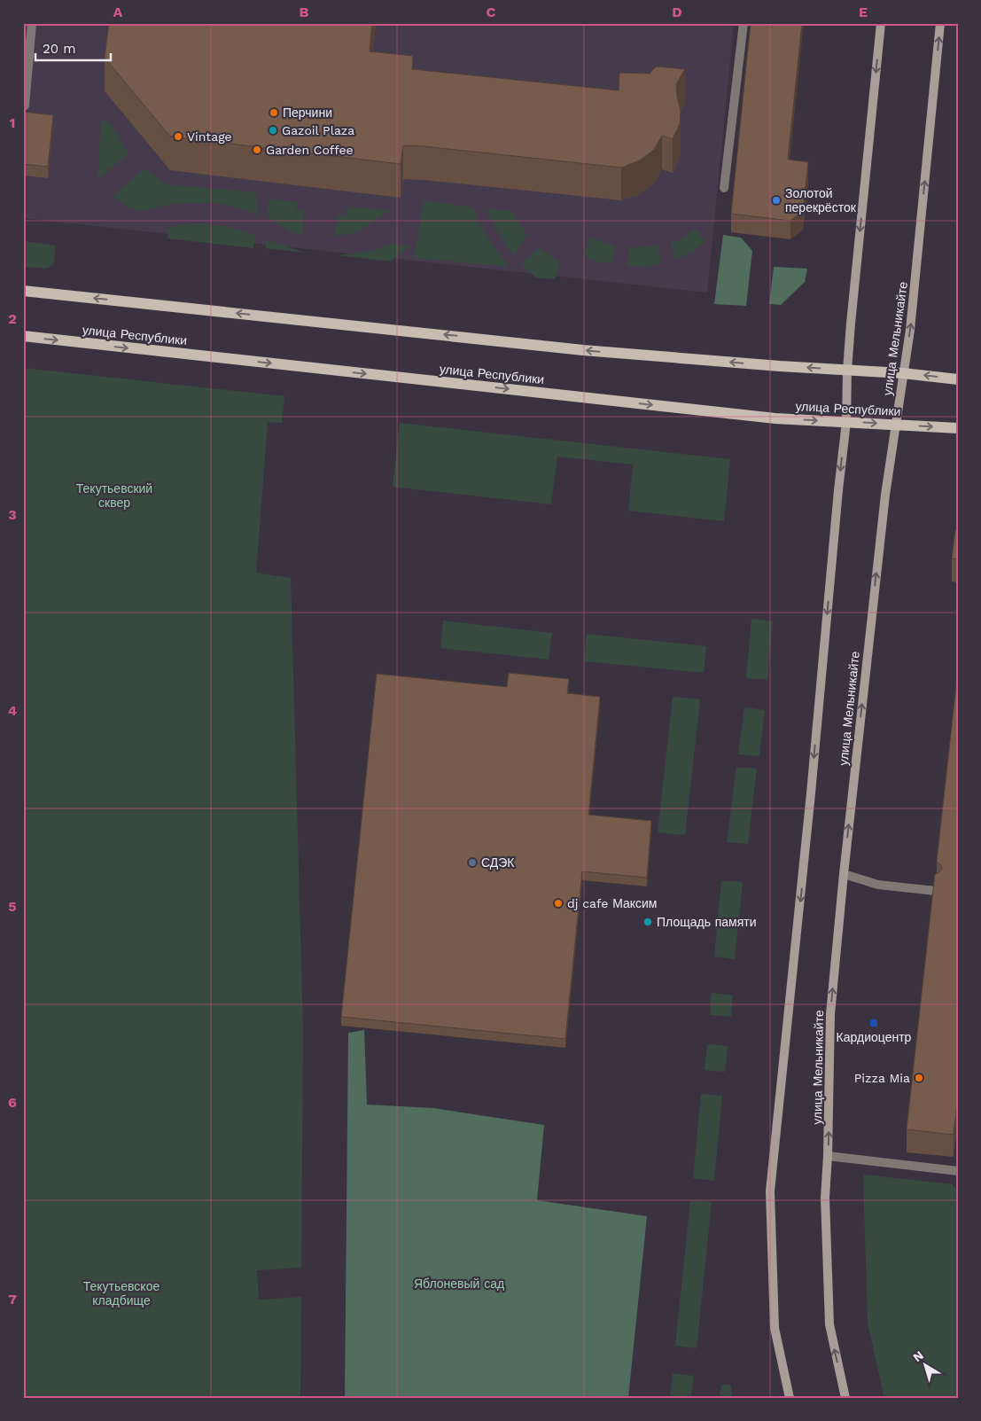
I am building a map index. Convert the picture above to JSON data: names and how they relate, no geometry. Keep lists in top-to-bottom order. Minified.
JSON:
{"streets":{"main road":["улица Республики","улица Мельникайте"]},"crossings":[["улица Республики","улица Мельникайте"]],"parks":["Текутьевский сквер","Яблоневый сад","Текутьевское кладбище"],"places":{"other":["Перчини","Gazoil Plaza","Vintage","Garden Coffee","Золотой перекрёсток","СДЭК","dj cafe Максим","Площадь памяти","Pizza Mia"],"transit":["Кардиоцентр"]},"scale_bar":"20 m","north":"top left","grid":{"columns":["A","B","C","D","E"],"rows":["1","2","3","4","5","6","7"]}}
